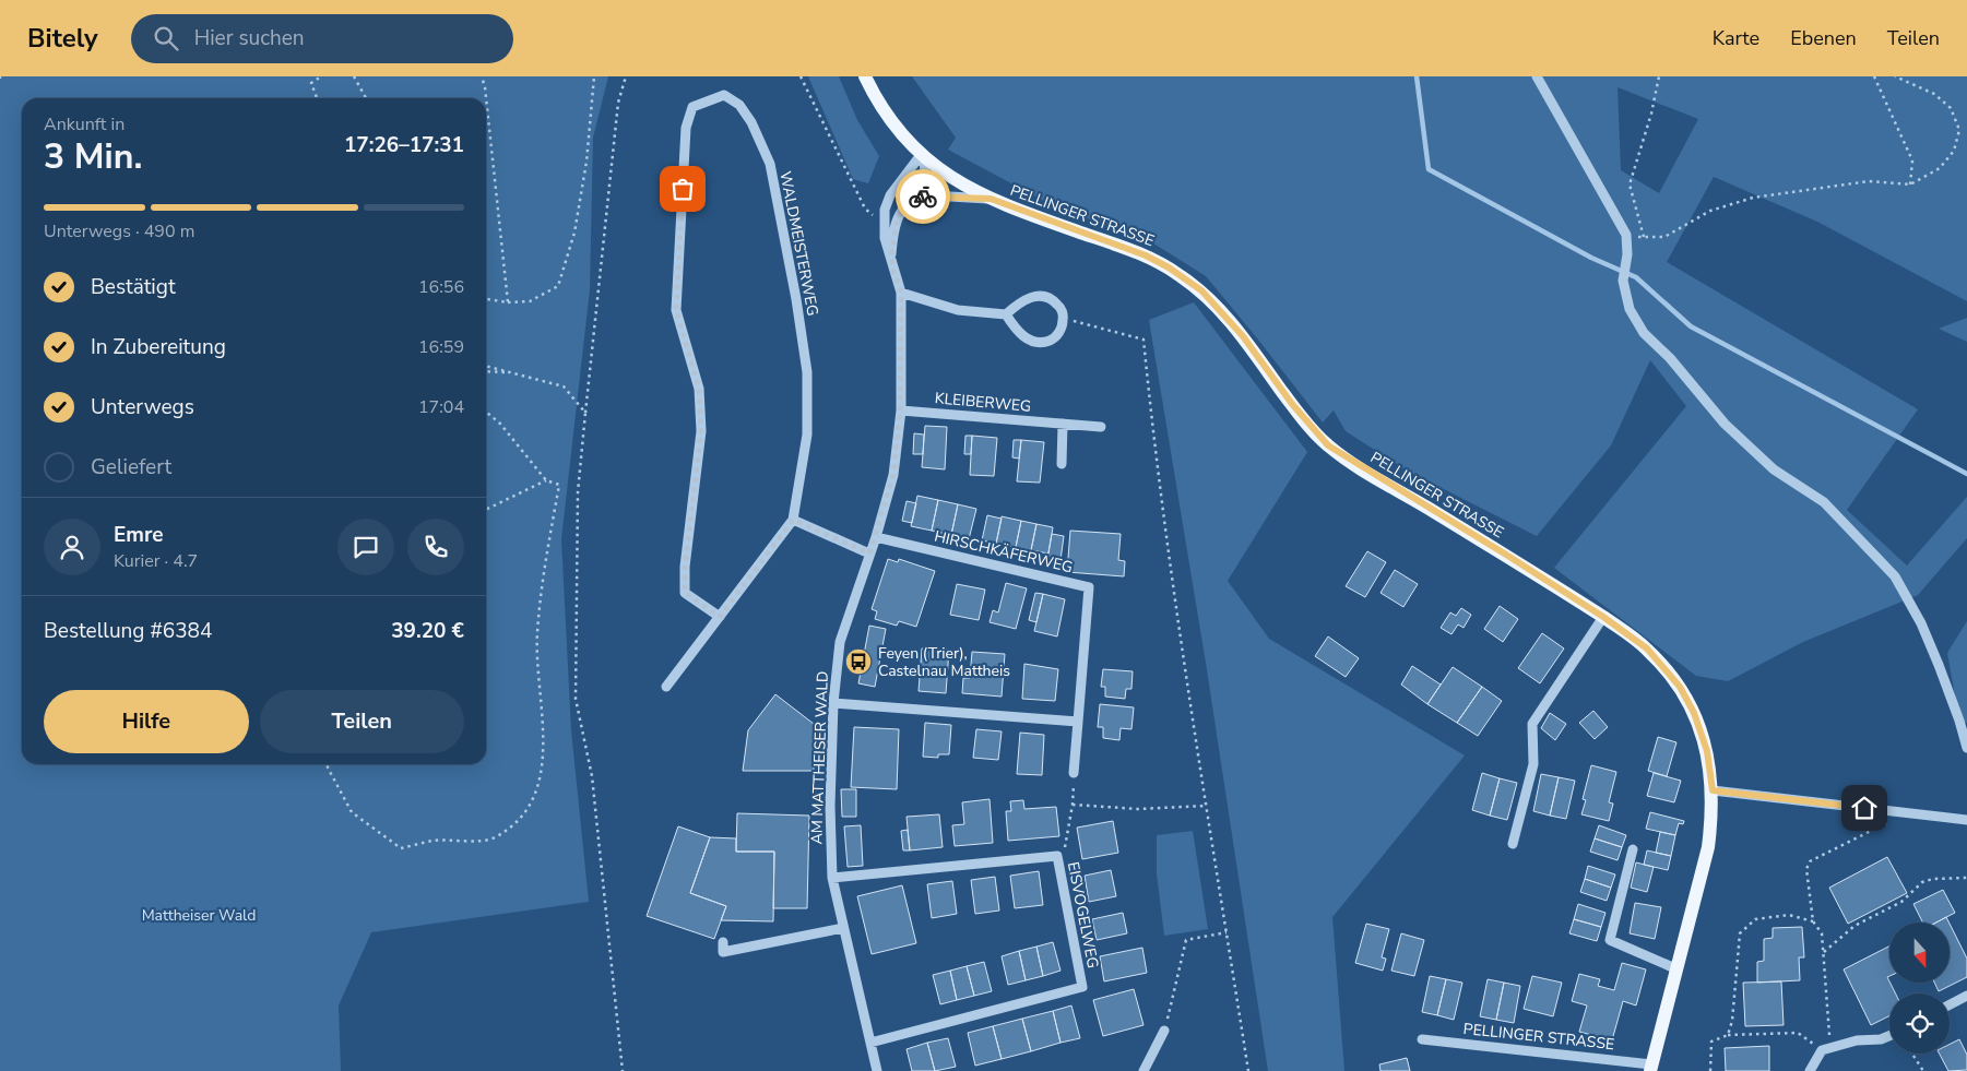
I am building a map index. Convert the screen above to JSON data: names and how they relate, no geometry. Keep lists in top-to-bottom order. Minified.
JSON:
{"streets":{"main road":["PELLINGER STRASSE"],"street":["WALDMEISTERWEG","KLEIBERWEG","HIRSCHKÄFERWEG","AM MATTHEISER WALD","EISVOGELWEG"]},"crossings":[["PELLINGER STRASSE","AM MATTHEISER WALD"],["KLEIBERWEG","AM MATTHEISER WALD"],["HIRSCHKÄFERWEG","AM MATTHEISER WALD"],["AM MATTHEISER WALD","EISVOGELWEG"]],"parks":["Mattheiser Wald"],"places":{"bus stop":["Feyen (Trier), Castelnau Mattheis"]},"north":"bottom","page":{"header":"Bitely","search":"Hier suchen","nav":["Karte","Ebenen","Teilen"],"heading":["3 Min.","Ankunft in","17:26–17:31"],"panel":["Emre","Kurier · 4.7","Bestellung #6384","39.20 €"],"bar":"Unterwegs · 490 m","list":[["Bestätigt","16:56"],["In Zubereitung","16:59"],["Unterwegs","17:04"],"Geliefert"],"buttons":["Hilfe","Teilen"]}}
